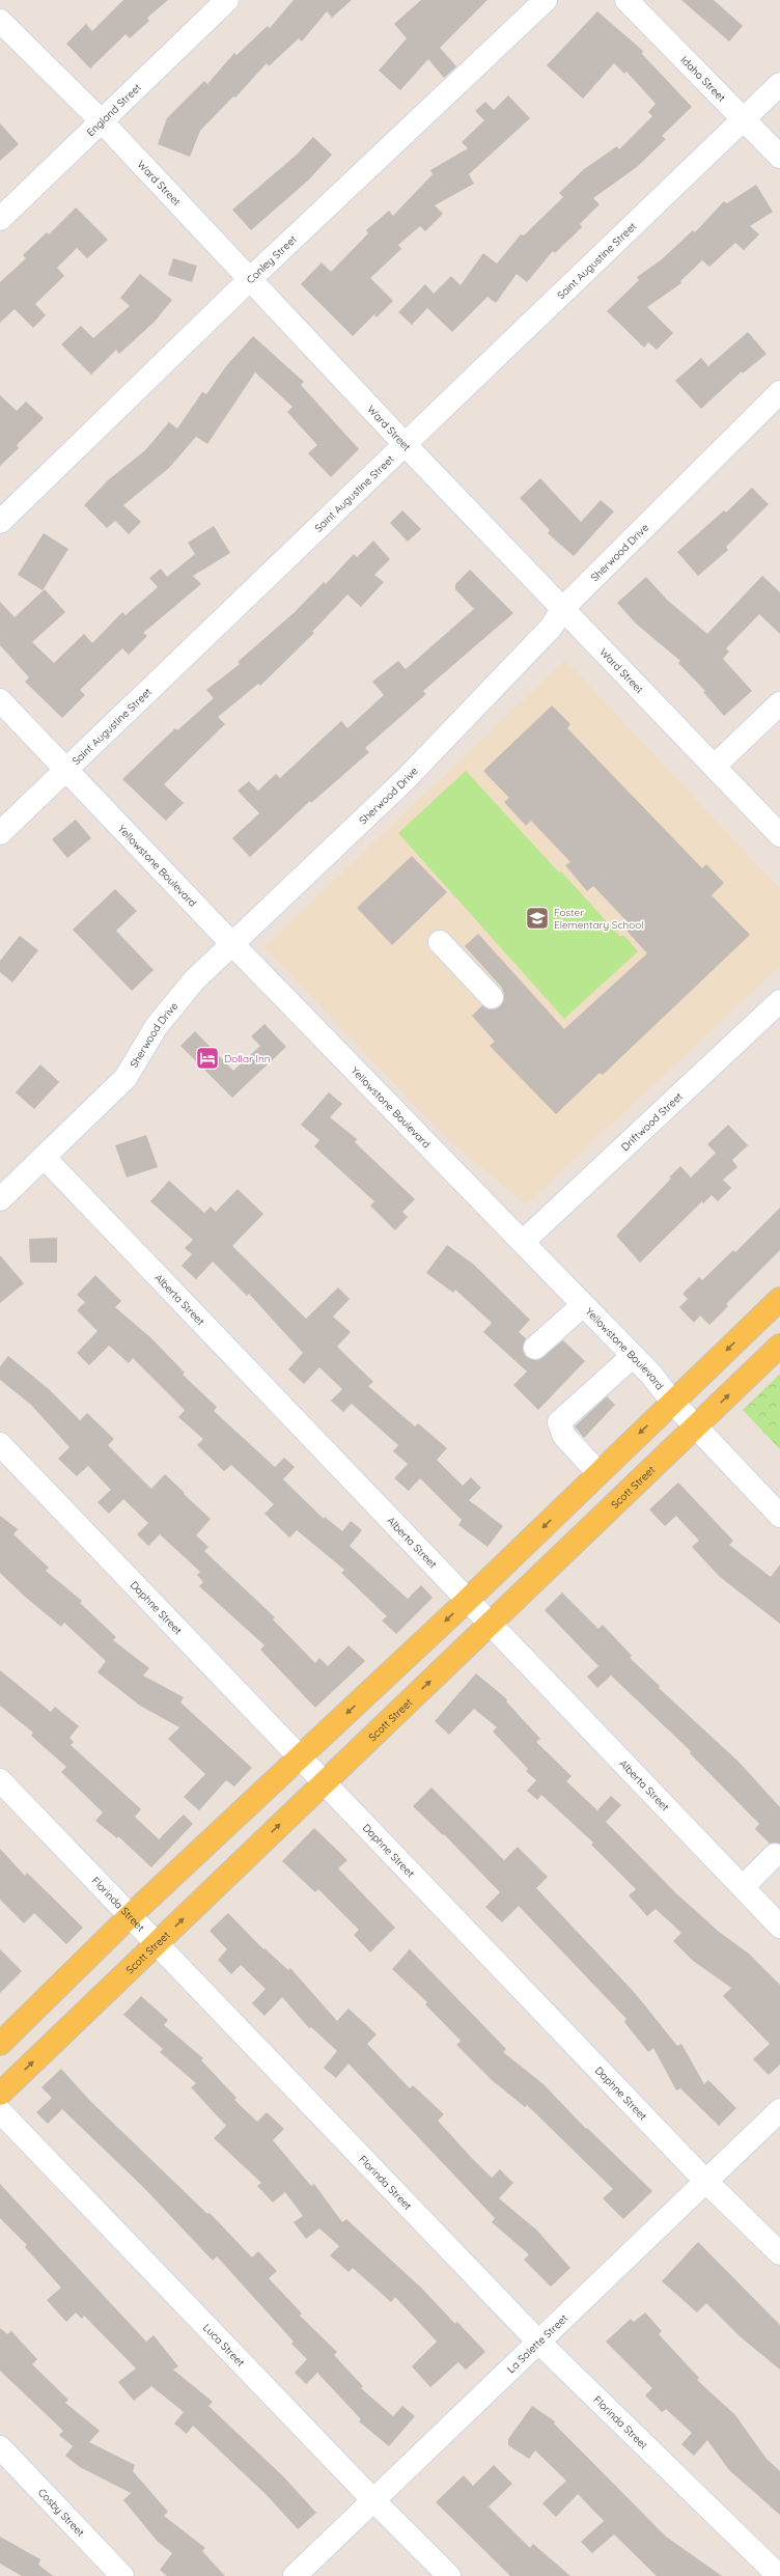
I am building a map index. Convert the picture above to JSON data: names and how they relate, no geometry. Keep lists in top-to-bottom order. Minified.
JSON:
{"streets":{"main road":["Scott Street"],"street":["Idaho Street","England Street","Ward Street","Conley Street","Saint Augustine Street","Sherwood Drive","Yellowstone Boulevard","Driftwood Street","Alberta Street","Daphne Street","Florinda Street","La Salette Street","Luca Street","Cosby Street"]},"crossings":[["Idaho Street","Saint Augustine Street"],["England Street","Ward Street"],["Ward Street","Conley Street"],["Ward Street","Saint Augustine Street"],["Ward Street","Sherwood Drive"],["Saint Augustine Street","Yellowstone Boulevard"],["Sherwood Drive","Yellowstone Boulevard"],["Sherwood Drive","Alberta Street"],["Yellowstone Boulevard","Driftwood Street"],["Yellowstone Boulevard","Scott Street"],["Alberta Street","Scott Street"],["Scott Street","Daphne Street"],["Scott Street","Florinda Street"],["Daphne Street","La Salette Street"],["Florinda Street","La Salette Street"],["La Salette Street","Luca Street"]],"places":{"school or university":["Foster Elementary School"],"hotel":["Dollar Inn"]}}
